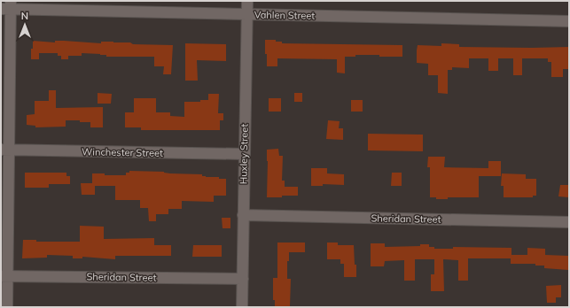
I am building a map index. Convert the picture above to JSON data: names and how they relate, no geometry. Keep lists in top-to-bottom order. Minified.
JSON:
{"streets":{"street":["Vahlen Street","Winchester Street","Huxley Street","Sheridan Street"]},"crossings":[["Vahlen Street","Huxley Street"],["Winchester Street","Huxley Street"],["Huxley Street","Sheridan Street"]],"north":"top"}
